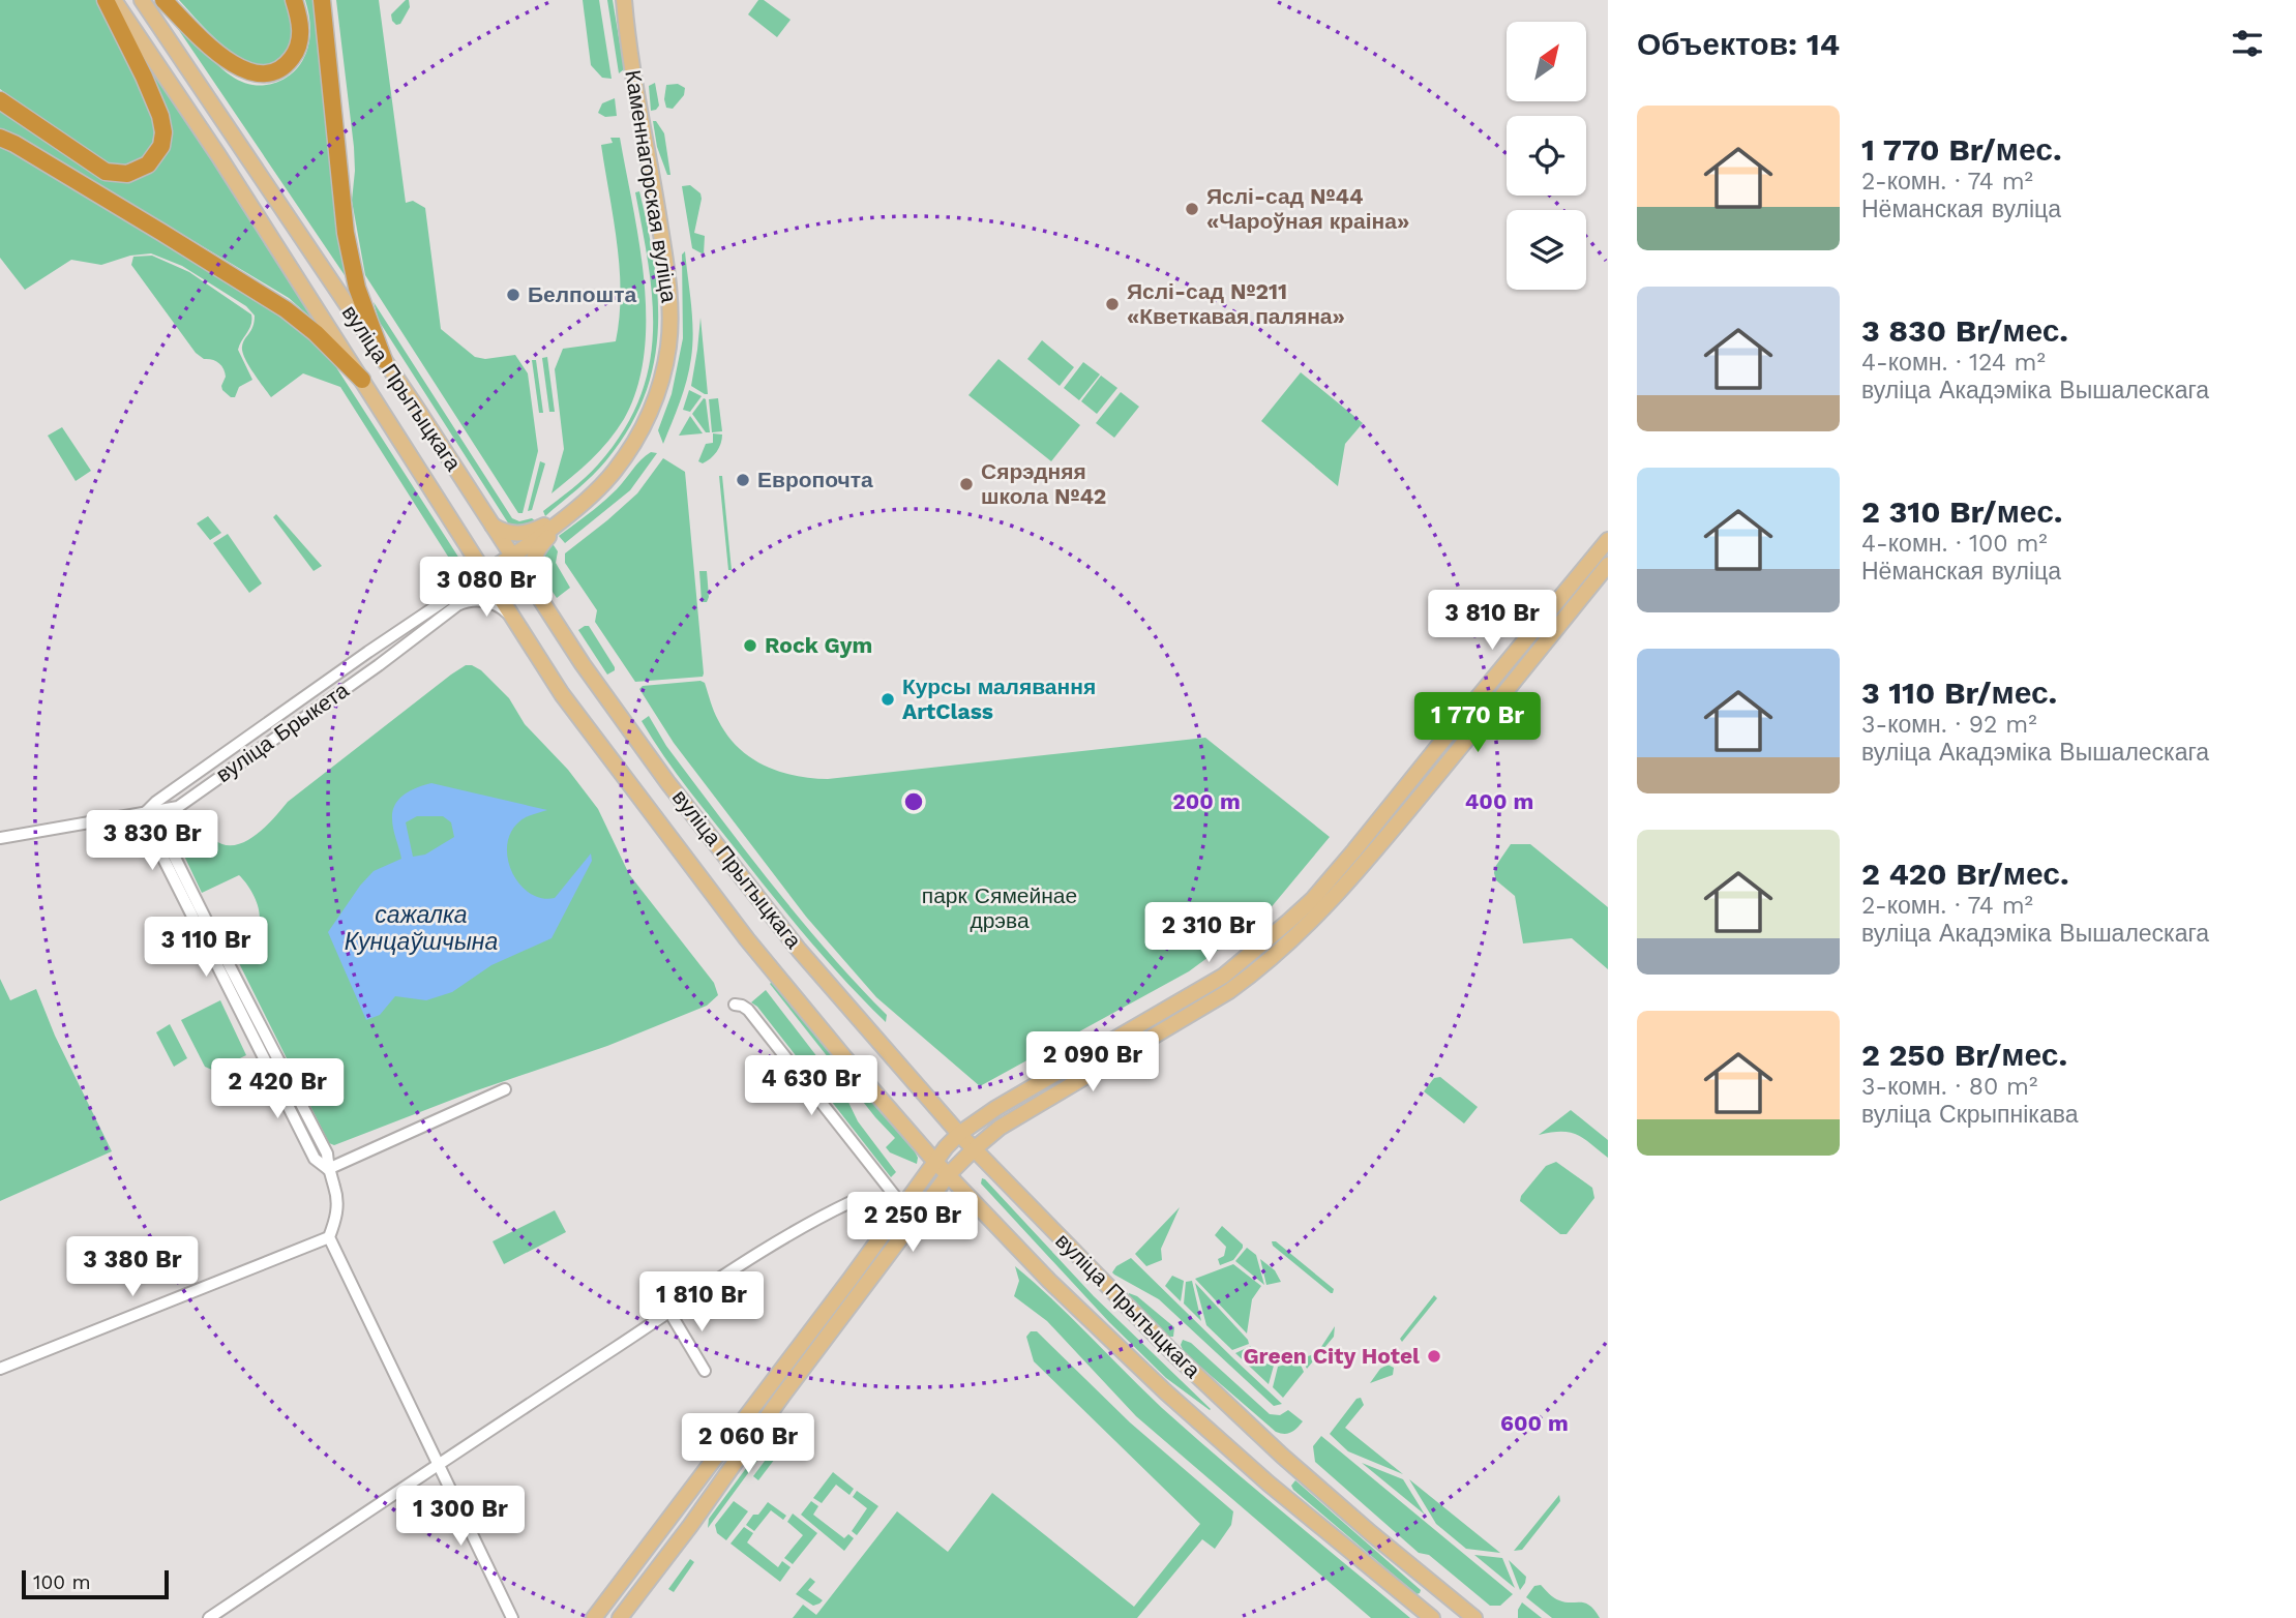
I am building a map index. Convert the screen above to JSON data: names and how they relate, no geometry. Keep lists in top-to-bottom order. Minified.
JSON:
{"streets":{"main road":["Каменнагорская вуліца","вуліца Прытыцкага"],"street":["вуліца Брыкета"]},"crossings":[["вуліца Прытыцкага","вуліца Брыкета"]],"water":["сажалка Кунцаўшчына"],"parks":["парк Сямейнае дрэва"],"places":["Яслі-сад №44 «Чароўная краіна»","Белпошта","Яслі-сад №211 «Кветкавая паляна»","Европочта","Сярэдняя школа №42","Rock Gym","Курсы малявання ArtClass","Green City Hotel"],"scale_bar":"100 m","north":"top right","page":{"heading":"Объектов: 14","list":[{"name":"1 770 Br/мес.","note":"2-комн. · 74 m² · Нёманская вуліца"},{"name":"3 830 Br/мес.","note":"4-комн. · 124 m² · вуліца Акадэміка Вышалескага"},{"name":"2 310 Br/мес.","note":"4-комн. · 100 m² · Нёманская вуліца"},{"name":"3 110 Br/мес.","note":"3-комн. · 92 m² · вуліца Акадэміка Вышалескага"},{"name":"2 420 Br/мес.","note":"2-комн. · 74 m² · вуліца Акадэміка Вышалескага"},{"name":"2 250 Br/мес.","note":"3-комн. · 80 m² · вуліца Скрыпнікава"}],"price":["3 080 Br","3 810 Br","1 770 Br","3 830 Br","2 310 Br","3 110 Br","2 090 Br","4 630 Br","2 420 Br","2 250 Br","3 380 Br","1 810 Br","2 060 Br","1 300 Br"],"scale":"100 m"},"rings":["200 m","400 m","600 m"]}
